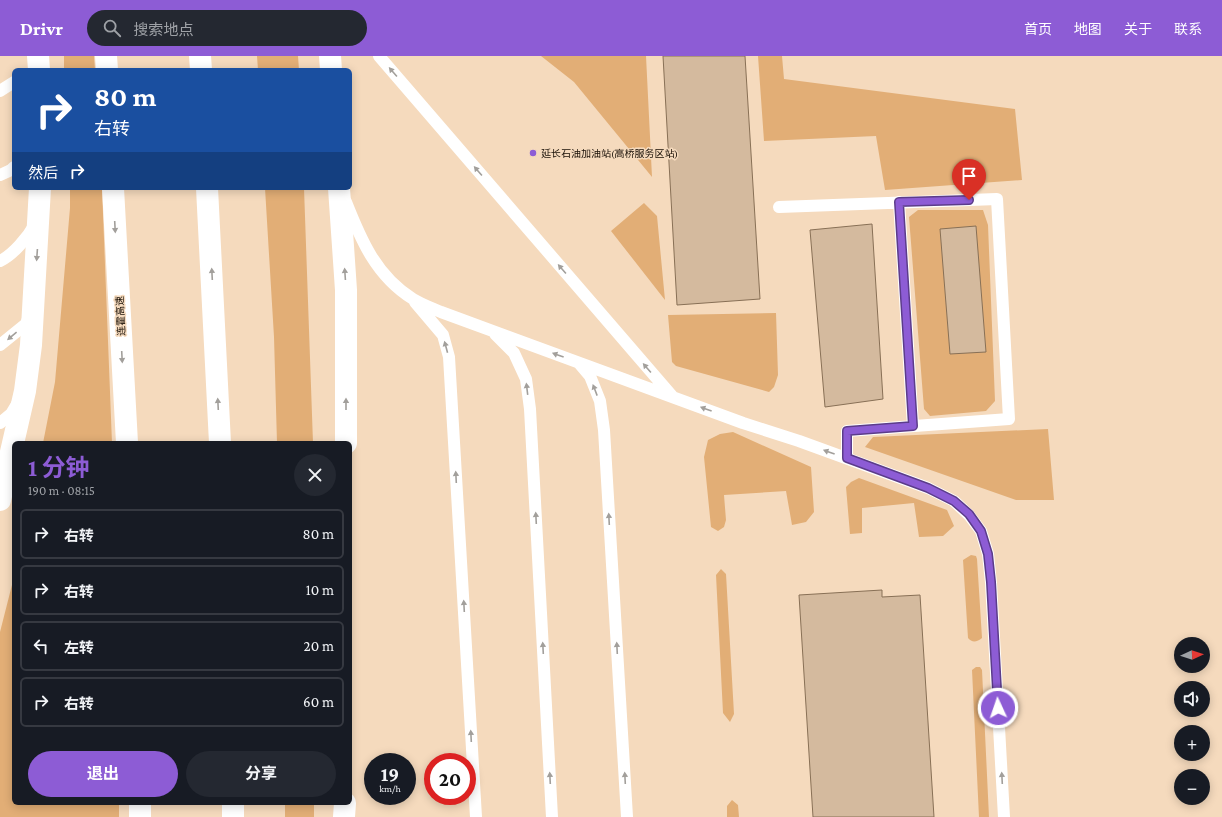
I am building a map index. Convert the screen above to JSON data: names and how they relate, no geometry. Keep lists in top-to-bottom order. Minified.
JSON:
{"streets":{"highway":["连霍高速"]},"places":["延长石油加油站(高桥服务区站)"],"north":"right","page":{"header":"Drivr","search":"搜索地点","nav":["首页","地图","关于","联系"],"turn":["80 m","右转"],"then":"然后","heading":["1 分钟","190 m · 08:15"],"list":[{"name":"右转","value":"80 m"},{"name":"右转","value":"10 m"},{"name":"左转","value":"20 m"},{"name":"右转","value":"60 m"}],"map_buttons":["+","−"],"buttons":["退出","分享"],"speed":"19 km/h","limit":"20"}}
